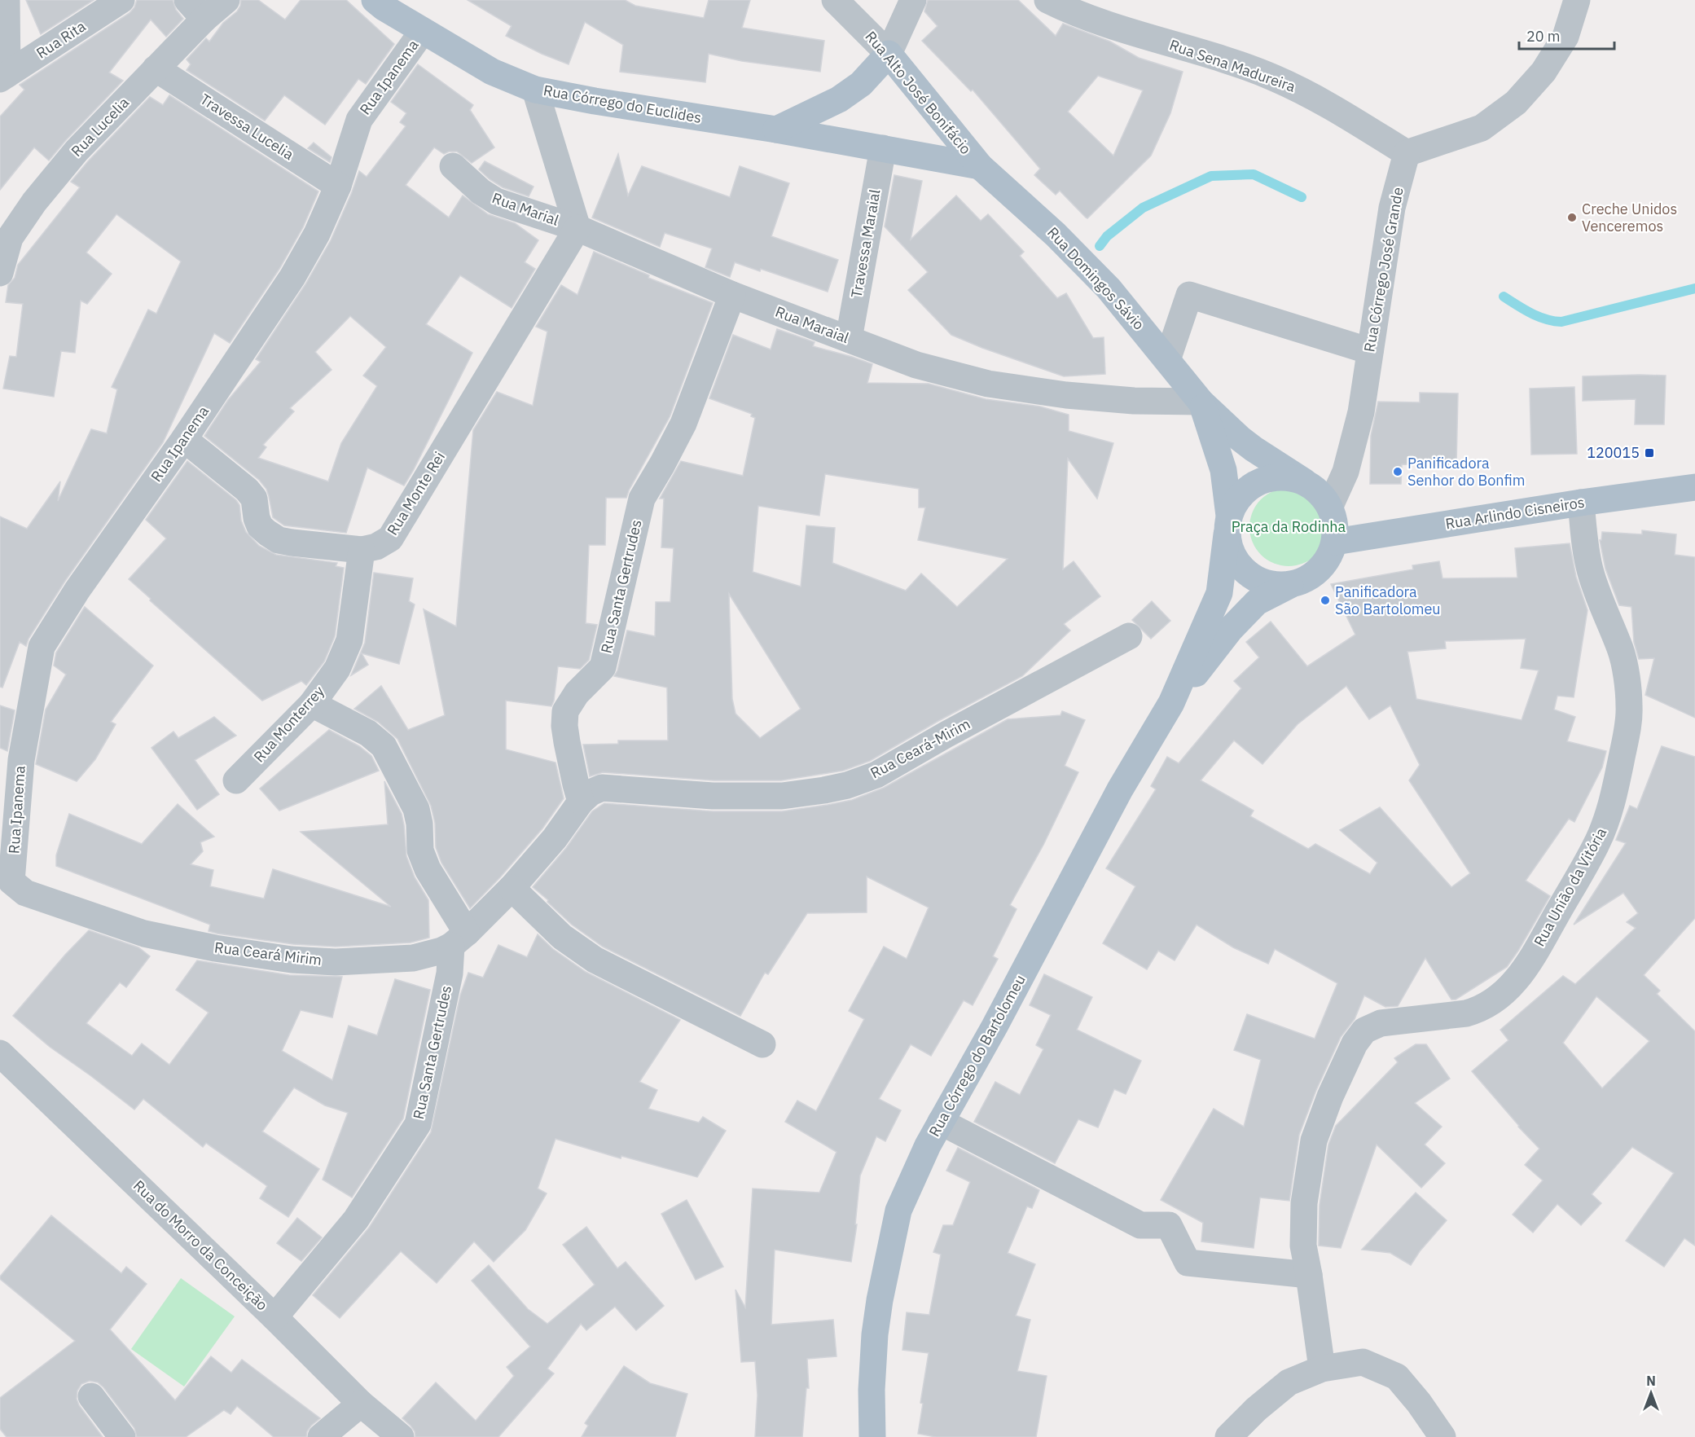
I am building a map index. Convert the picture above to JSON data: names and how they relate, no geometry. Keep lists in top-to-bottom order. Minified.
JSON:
{"streets":{"main road":["Rua Alto José Bonifácio","Rua Córrego do Euclides","Rua Domingos Sávio","Rua Arlindo Cisneiros","Rua Córrego do Bartolomeu"],"street":["Rua Rita","Rua Sena Madureira","Rua Ipanema","Rua Lucelia","Travessa Lucelia","Rua Marial","Travessa Maraial","Rua Córrego José Grande","Rua Maraial","Rua Monte Rei","Rua Santa Gertrudes","Rua Monterrey","Rua Ceará-Mirim","Rua União da Vitória","Rua Ceará Mirim","Rua do Morro da Conceição"]},"crossings":[["Rua Sena Madureira","Rua Córrego José Grande"],["Rua Ipanema","Rua Córrego do Euclides"],["Rua Ipanema","Travessa Lucelia"],["Rua Ipanema","Rua Monte Rei"],["Rua Ipanema","Rua Ceará Mirim"],["Rua Alto José Bonifácio","Rua Córrego do Euclides"],["Rua Alto José Bonifácio","Rua Domingos Sávio"],["Rua Córrego do Euclides","Travessa Maraial"],["Rua Córrego do Euclides","Rua Domingos Sávio"],["Rua Lucelia","Travessa Lucelia"],["Rua Marial","Rua Maraial"],["Rua Marial","Rua Monte Rei"],["Travessa Maraial","Rua Maraial"],["Rua Córrego José Grande","Rua Domingos Sávio"],["Rua Córrego José Grande","Rua Arlindo Cisneiros"],["Rua Córrego José Grande","Rua Córrego do Bartolomeu"],["Rua Domingos Sávio","Rua Maraial"],["Rua Domingos Sávio","Rua Arlindo Cisneiros"],["Rua Domingos Sávio","Rua Córrego do Bartolomeu"],["Rua Maraial","Rua Monte Rei"],["Rua Maraial","Rua Santa Gertrudes"],["Rua Monte Rei","Rua Monterrey"],["Rua Arlindo Cisneiros","Rua União da Vitória"],["Rua Arlindo Cisneiros","Rua Córrego do Bartolomeu"],["Rua Santa Gertrudes","Rua Ceará-Mirim"],["Rua Santa Gertrudes","Rua Ceará Mirim"],["Rua Santa Gertrudes","Rua do Morro da Conceição"]],"parks":["Praça da Rodinha"],"places":{"other":["Creche Unidos Venceremos","Panificadora Senhor do Bonfim","Panificadora São Bartolomeu"],"transit":["120015"]},"scale_bar":"20 m","north":"top"}
